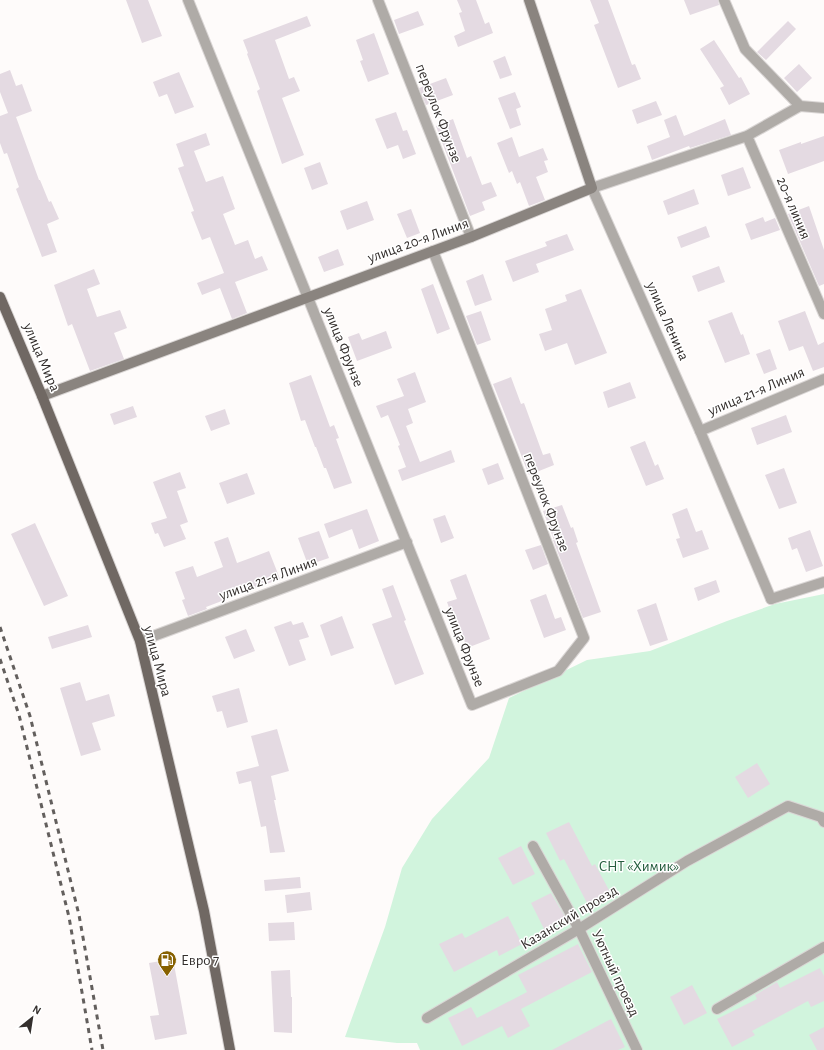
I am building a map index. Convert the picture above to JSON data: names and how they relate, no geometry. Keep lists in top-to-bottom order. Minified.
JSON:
{"streets":{"main road":["улица 20-я Линия","улица Ленина","улица Мира"],"street":["переулок Фрунзе","20-я линия","улица Фрунзе","улица 21-я Линия","Казанский проезд","Уютный проезд"]},"crossings":[["переулок Фрунзе","улица 20-я Линия"],["переулок Фрунзе","улица Фрунзе"],["20-я линия","улица 20-я Линия"],["улица 20-я Линия","улица Ленина"],["улица 20-я Линия","улица Фрунзе"],["улица 20-я Линия","улица Мира"],["улица Ленина","улица 21-я Линия"],["улица Фрунзе","улица 21-я Линия"],["улица Мира","улица 21-я Линия"],["Казанский проезд","Уютный проезд"]],"parks":["СНТ «Химик»"],"places":{"fuel station":["Евро 7"]},"north":"top right"}
